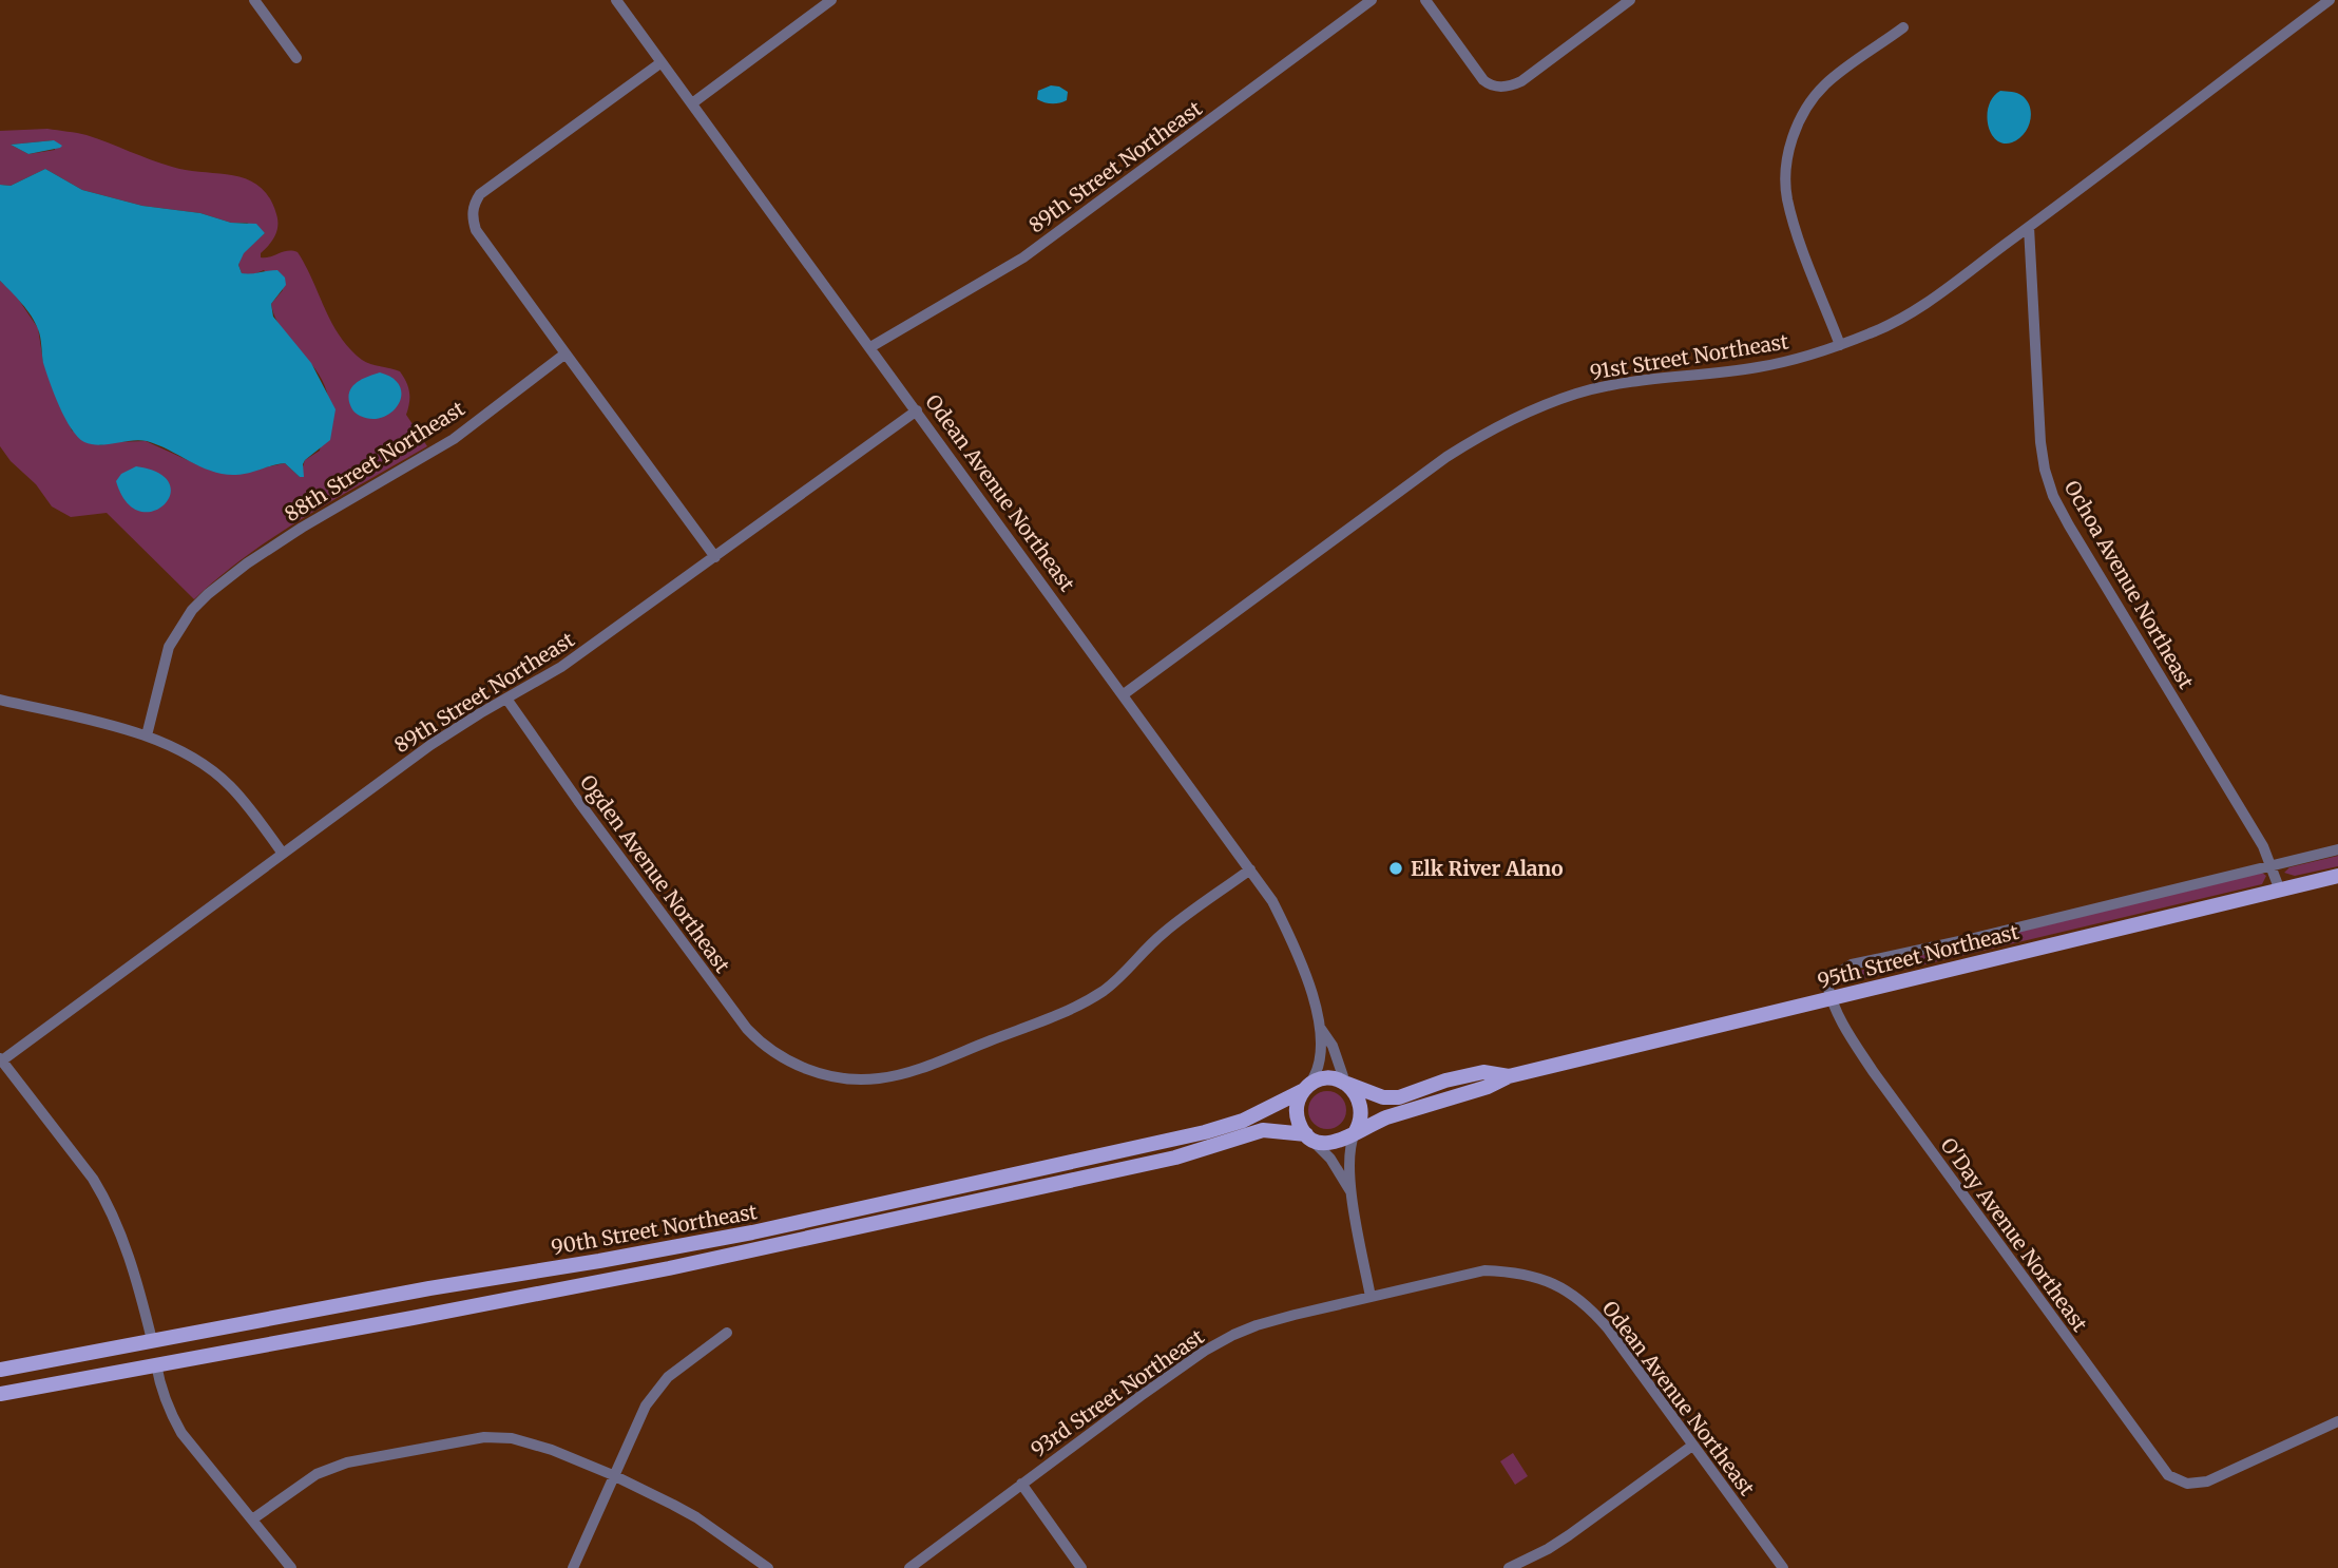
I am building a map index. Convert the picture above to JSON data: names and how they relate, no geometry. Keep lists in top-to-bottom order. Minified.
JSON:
{"streets":{"main road":["95th Street Northeast","90th Street Northeast"],"street":["89th Street Northeast","91st Street Northeast","88th Street Northeast","Odean Avenue Northeast","Ochoa Avenue Northeast","Ogden Avenue Northeast","O'Day Avenue Northeast","93rd Street Northeast"]},"crossings":[["89th Street Northeast","Odean Avenue Northeast"],["89th Street Northeast","Ogden Avenue Northeast"],["91st Street Northeast","Odean Avenue Northeast"],["91st Street Northeast","Ochoa Avenue Northeast"],["Odean Avenue Northeast","Ogden Avenue Northeast"],["Odean Avenue Northeast","90th Street Northeast"],["Odean Avenue Northeast","93rd Street Northeast"],["Ochoa Avenue Northeast","95th Street Northeast"],["95th Street Northeast","O'Day Avenue Northeast"]],"places":["Elk River Alano"]}
